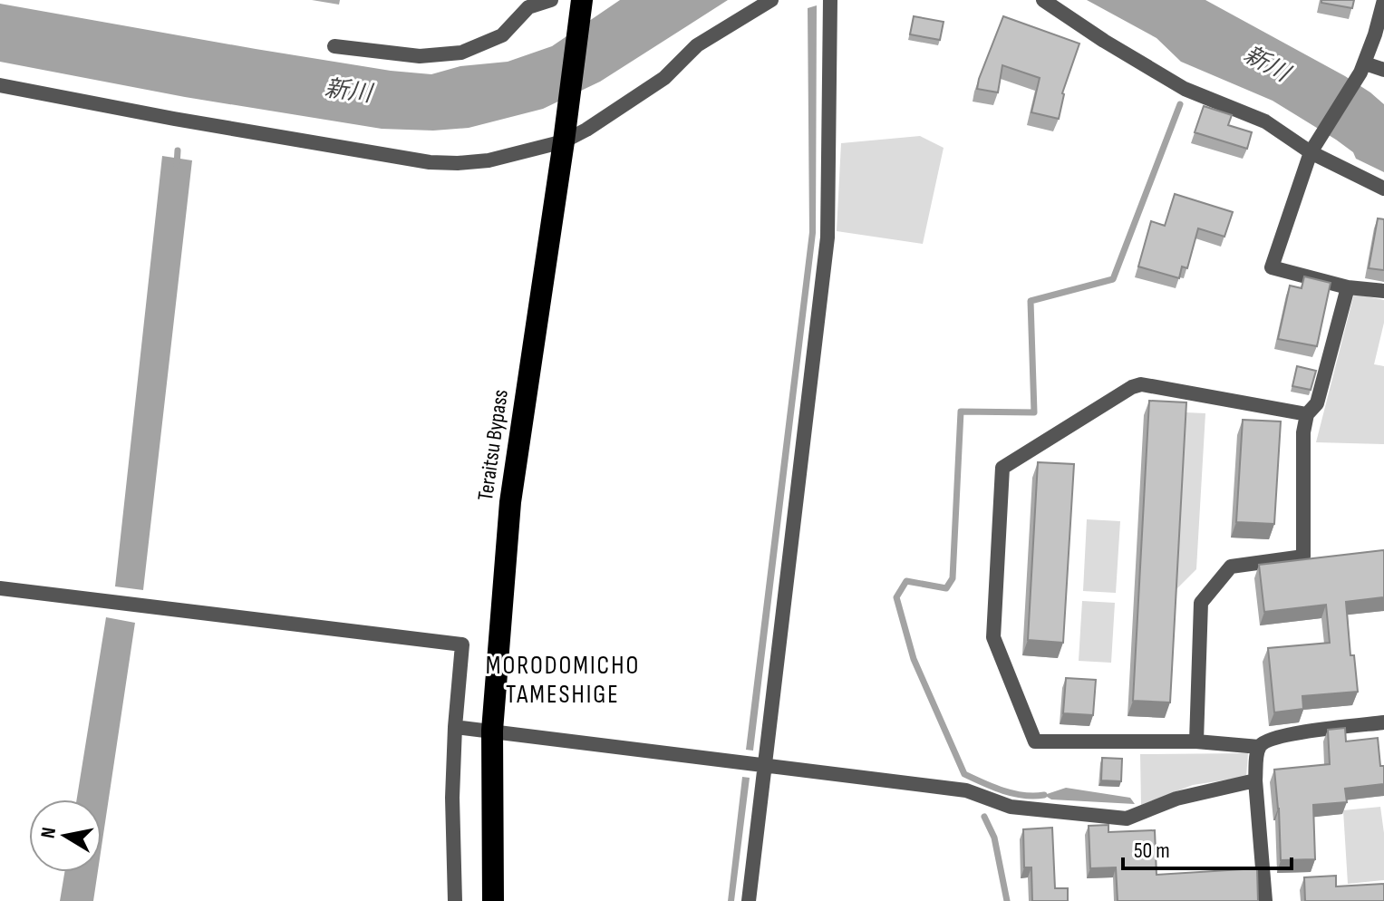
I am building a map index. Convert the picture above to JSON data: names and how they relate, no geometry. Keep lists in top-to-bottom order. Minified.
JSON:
{"streets":{"highway":["Teraitsu Bypass"]},"districts":["MORODOMICHO TAMESHIGE"],"water":["新川"],"scale_bar":"50 m","north":"left"}
